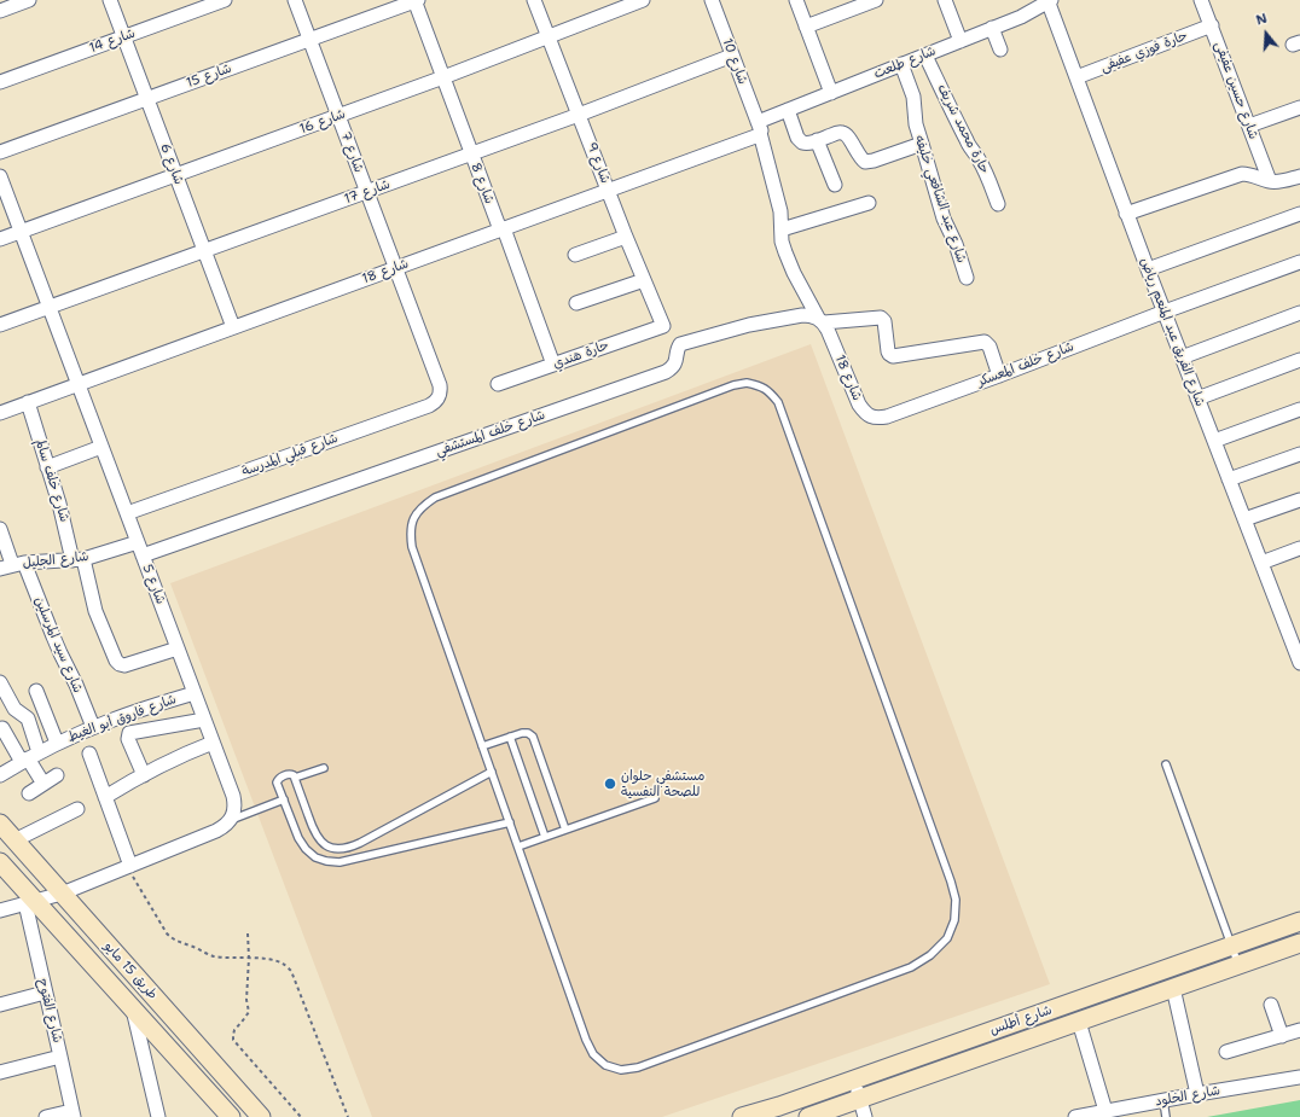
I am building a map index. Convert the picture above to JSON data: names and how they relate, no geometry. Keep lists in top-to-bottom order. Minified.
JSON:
{"streets":{"street":["شارع 14","حارة فوزي عفيفى","شارع 10","شارع طلعت","شارع 15","شارع حسين عفيفى","شارع 16","حارة محمد شريف","شارع 7","شارع 9","شارع 6","شارع 8","شارع 17","شارع عبد الشافعي خليفه","شارع 18","شارع الفريق عبد المنعم رياض","حارة هندي","شارع خلف المعسكر","شارع خلف المستشفي","شارع قبلي المدرسة","شارع خلف سالم","شارع الجليل","شارع 5","شارع سيد المرسلين","شارع فاروق أبو الغيط","طريق 15 مايو","شارع الفتوح","شارع أطلس","شارع الخلود"]},"crossings":[["شارع 14","شارع 6"],["حارة فوزي عفيفى","شارع حسين عفيفى"],["حارة فوزي عفيفى","شارع الفريق عبد المنعم رياض"],["شارع 10","شارع طلعت"],["شارع 10","شارع 17"],["شارع 10","شارع 18"],["شارع طلعت","حارة محمد شريف"],["شارع طلعت","شارع عبد الشافعي خليفه"],["شارع طلعت","شارع 18"],["شارع طلعت","شارع الفريق عبد المنعم رياض"],["شارع 15","شارع 7"],["شارع 15","شارع 6"],["شارع 15","شارع 8"],["شارع 16","شارع 7"],["شارع 16","شارع 9"],["شارع 16","شارع 6"],["شارع 16","شارع 8"],["شارع 16","شارع 5"],["شارع 7","شارع 17"],["شارع 7","شارع 18"],["شارع 7","شارع قبلي المدرسة"],["شارع 9","شارع 17"],["شارع 9","شارع 18"],["شارع 9","حارة هندي"],["شارع 6","شارع 17"],["شارع 6","شارع 18"],["شارع 8","شارع 17"],["شارع 8","شارع 18"],["شارع 8","حارة هندي"],["شارع 17","شارع 5"],["شارع 18","شارع خلف المعسكر"],["شارع 18","شارع خلف المستشفي"],["شارع 18","شارع خلف سالم"],["شارع 18","شارع 5"],["شارع الفريق عبد المنعم رياض","شارع خلف المعسكر"],["شارع خلف المستشفي","شارع الجليل"],["شارع خلف المستشفي","شارع 5"],["شارع قبلي المدرسة","شارع 5"],["شارع خلف سالم","شارع الجليل"],["شارع خلف سالم","شارع 5"],["شارع الجليل","شارع 5"],["شارع الجليل","شارع سيد المرسلين"],["شارع 5","شارع فاروق أبو الغيط"],["شارع سيد المرسلين","شارع فاروق أبو الغيط"],["طريق 15 مايو","شارع الفتوح"]],"places":["مستشفي حلوان للصحة النفسية"],"north":"top"}
